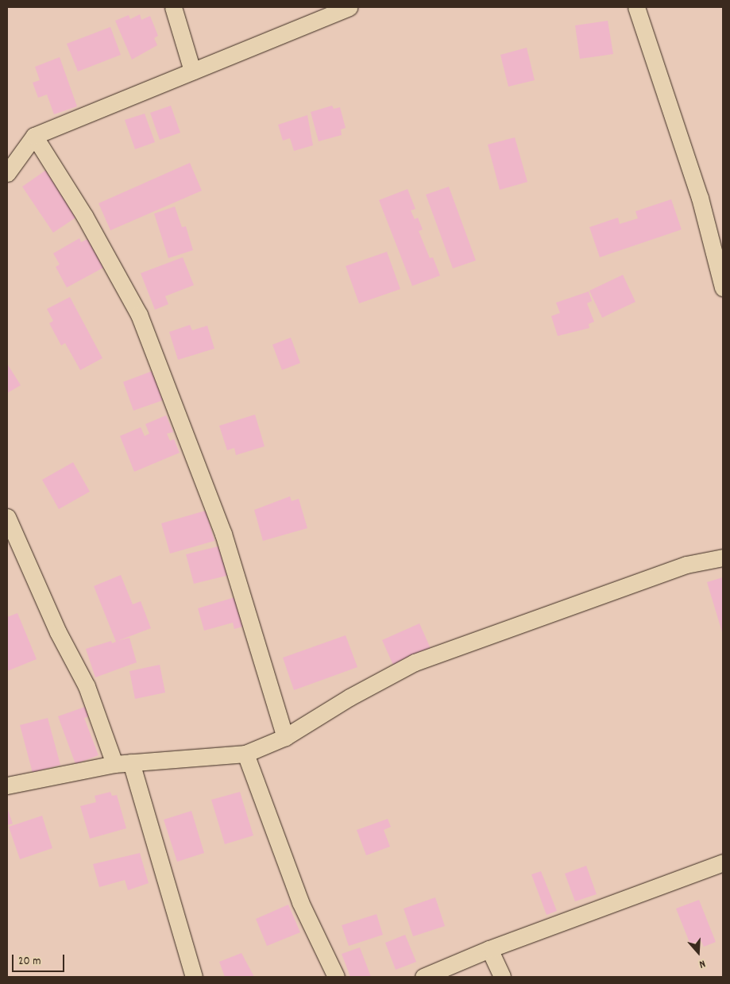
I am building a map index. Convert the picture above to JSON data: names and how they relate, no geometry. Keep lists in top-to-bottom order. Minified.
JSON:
{"scale_bar":"20 m","north":"bottom"}
